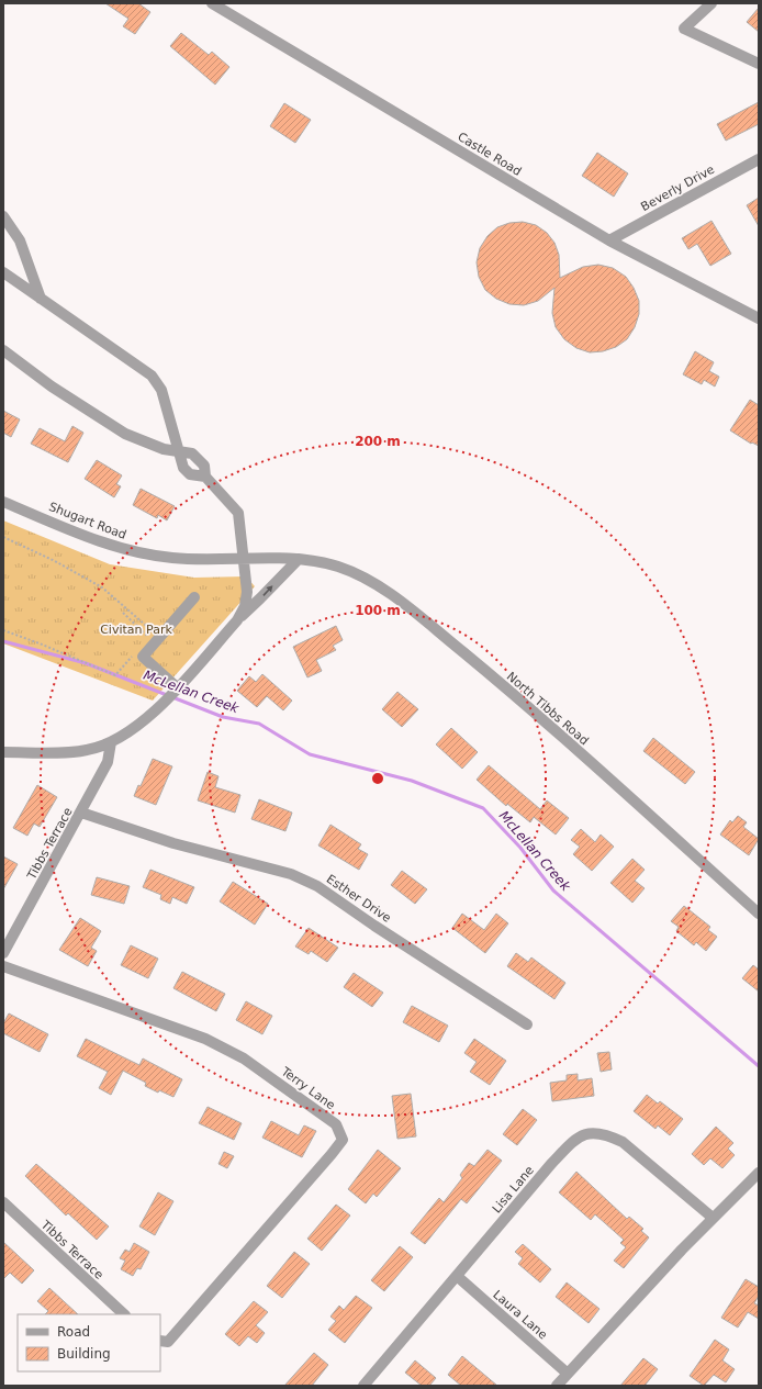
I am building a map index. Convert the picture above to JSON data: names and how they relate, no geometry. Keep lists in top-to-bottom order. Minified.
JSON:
{"streets":{"street":["Castle Road","Beverly Drive","Shugart Road","North Tibbs Road","Tibbs Terrace","Esther Drive","Terry Lane","Lisa Lane","Laura Lane"]},"crossings":[["Castle Road","Beverly Drive"],["Shugart Road","North Tibbs Road"],["Tibbs Terrace","Esther Drive"],["Lisa Lane","Laura Lane"]],"water":["McLellan Creek"],"parks":["Civitan Park"],"legend":["Road","Building"],"rings":["200 m","100 m"]}
